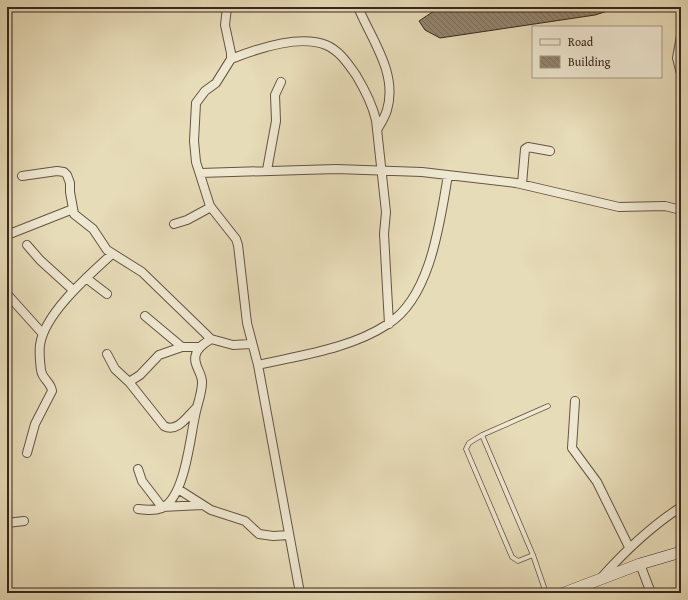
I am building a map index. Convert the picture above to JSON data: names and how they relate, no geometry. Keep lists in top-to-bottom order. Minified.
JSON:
{"legend":["Road","Building"]}
